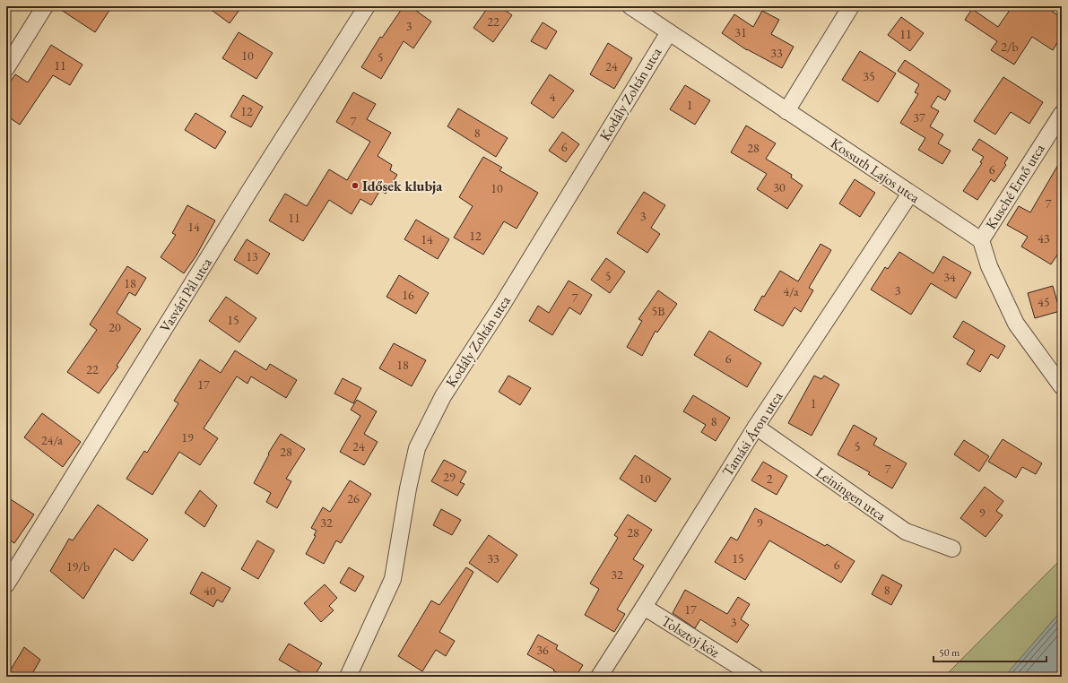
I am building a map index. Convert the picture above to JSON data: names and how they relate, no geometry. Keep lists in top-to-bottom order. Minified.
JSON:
{"streets":{"street":["Kodály Zoltán utca","Kossuth Lajos utca","Kusché Ernő utca","Vasvári Pál utca","Tamási Áron utca","Leiningen utca","Tolsztoj köz"]},"crossings":[["Kodály Zoltán utca","Kossuth Lajos utca"],["Kossuth Lajos utca","Kusché Ernő utca"],["Kossuth Lajos utca","Tamási Áron utca"],["Tamási Áron utca","Leiningen utca"],["Tamási Áron utca","Tolsztoj köz"]],"places":["Idősek klubja"],"house_numbers":["22","3","31","11","2/b","33","10","5","11","24","35","4","1","12","37","7","8","6","28","6","30","10","7","3","11","14","12","43","14","13","5","34","18","3","4/a","16","7","45","5B","15","20","6","18","22","17","1","8","19","24/a","24","5","28","7","29","10","2","26","9","32","9","28","33","15","6","19/b","32","8","40","17","3","36"],"scale_bar":"50 m"}
